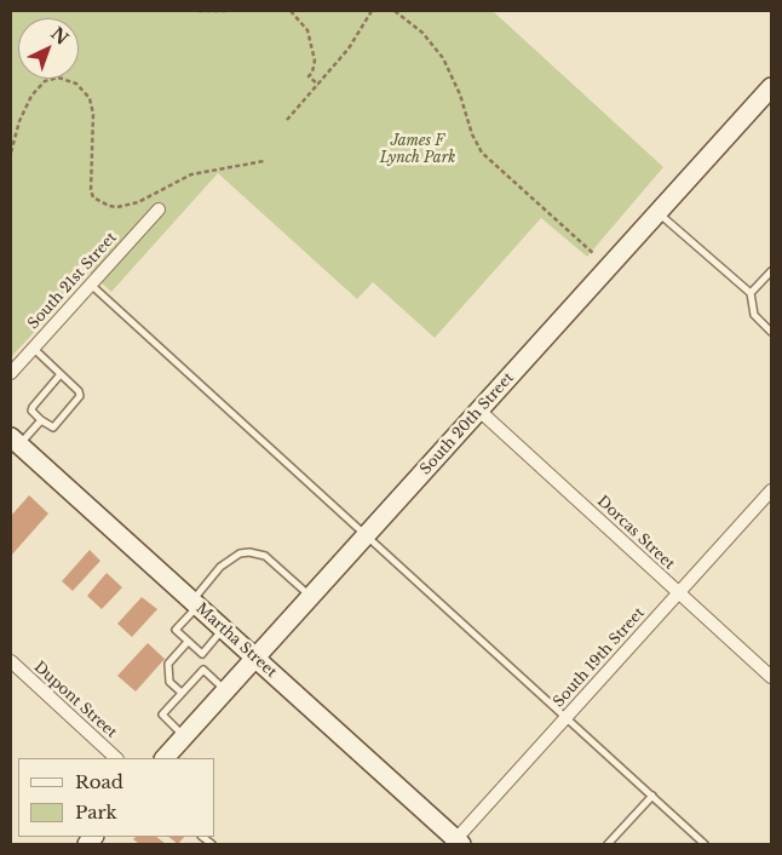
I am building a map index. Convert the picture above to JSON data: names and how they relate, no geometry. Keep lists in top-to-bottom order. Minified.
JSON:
{"streets":{"street":["South 21st Street","South 20th Street","Dorcas Street","Martha Street","South 19th Street","Dupont Street"]},"crossings":[["South 20th Street","Dorcas Street"],["South 20th Street","Martha Street"],["Dorcas Street","South 19th Street"],["Martha Street","South 19th Street"]],"parks":["James F Lynch Park"],"legend":["Road","Park"],"north":"top right"}
